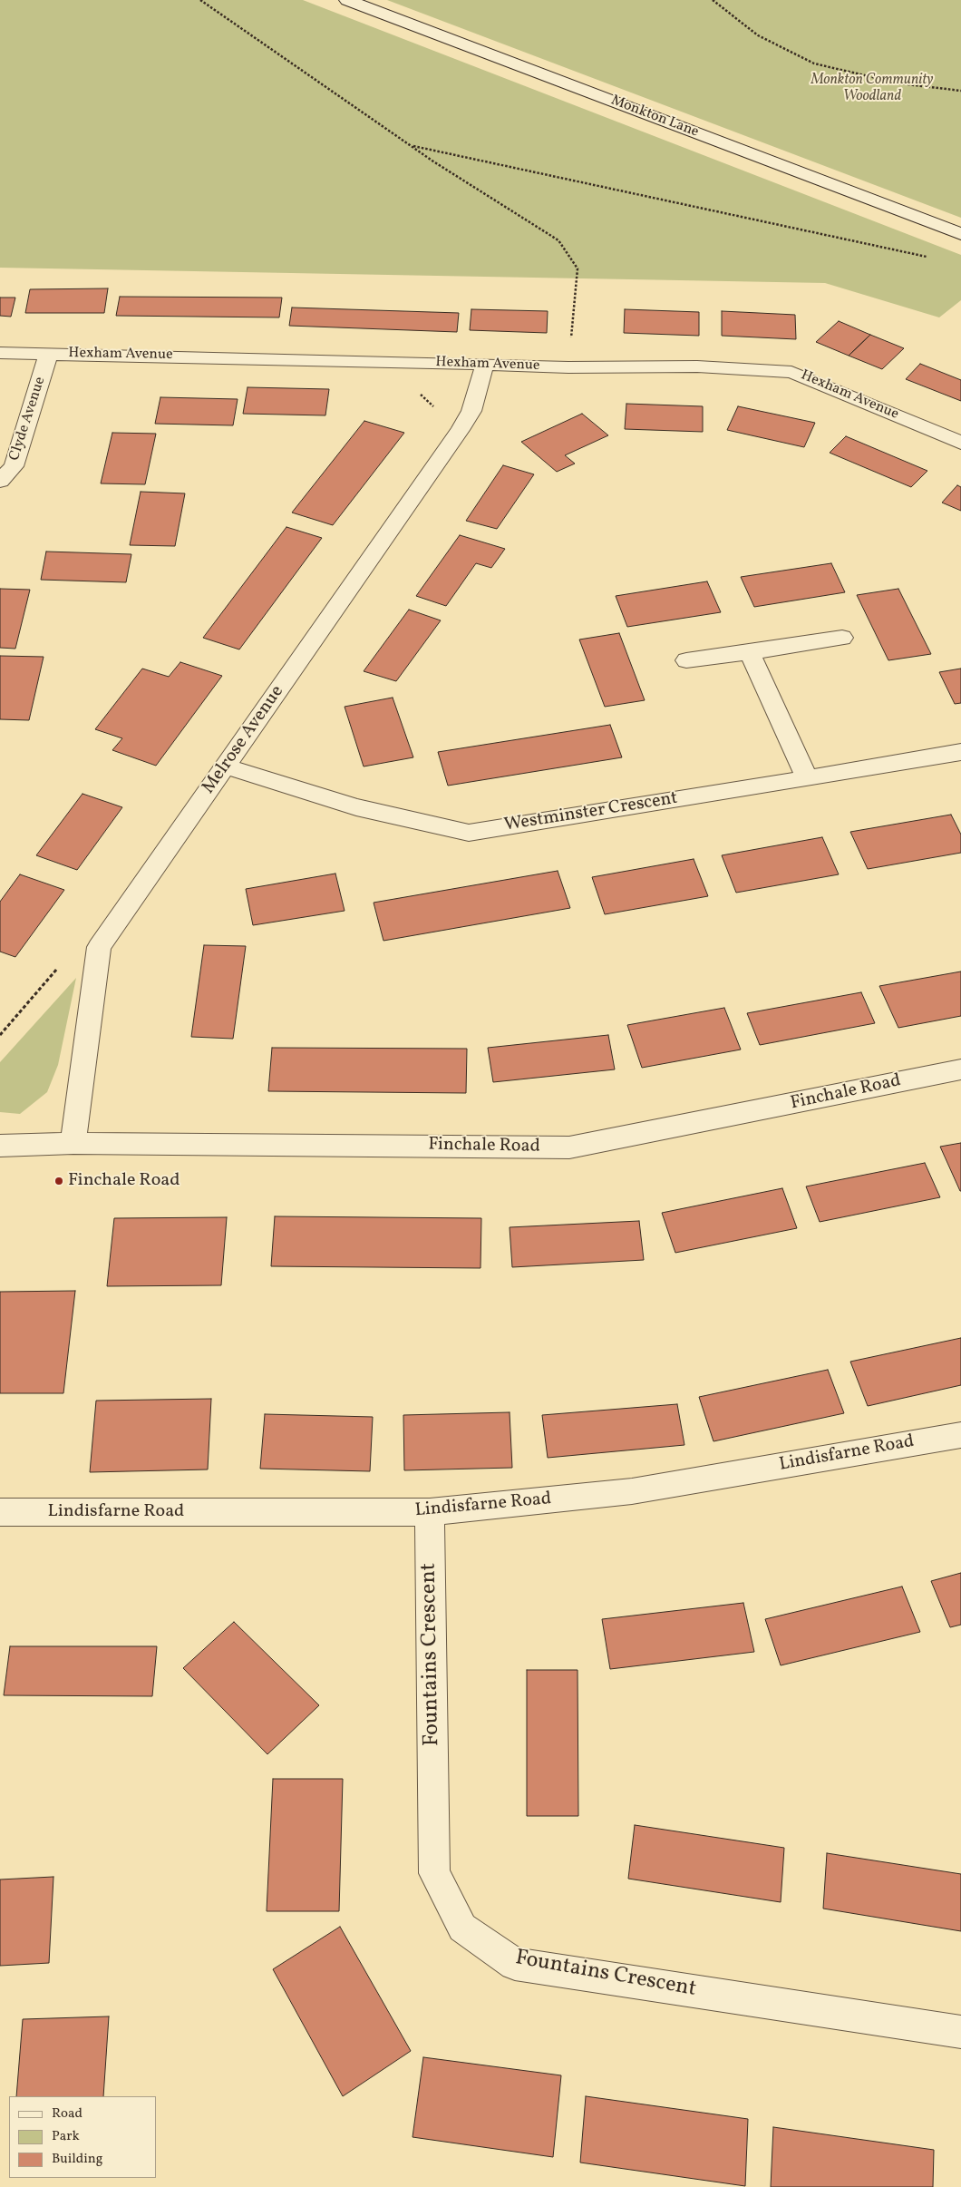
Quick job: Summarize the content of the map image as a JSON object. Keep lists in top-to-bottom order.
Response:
{
  "streets": {
    "street": [
      "Monkton Lane",
      "Hexham Avenue",
      "Clyde Avenue",
      "Melrose Avenue",
      "Westminster Crescent",
      "Finchale Road",
      "Lindisfarne Road",
      "Fountains Crescent"
    ]
  },
  "crossings": [
    ["Hexham Avenue", "Clyde Avenue"],
    ["Hexham Avenue", "Melrose Avenue"],
    ["Melrose Avenue", "Westminster Crescent"],
    ["Melrose Avenue", "Finchale Road"],
    ["Lindisfarne Road", "Fountains Crescent"]
  ],
  "parks": ["Monkton Community Woodland"],
  "places": ["Finchale Road"],
  "legend": ["Road", "Park", "Building"]
}
